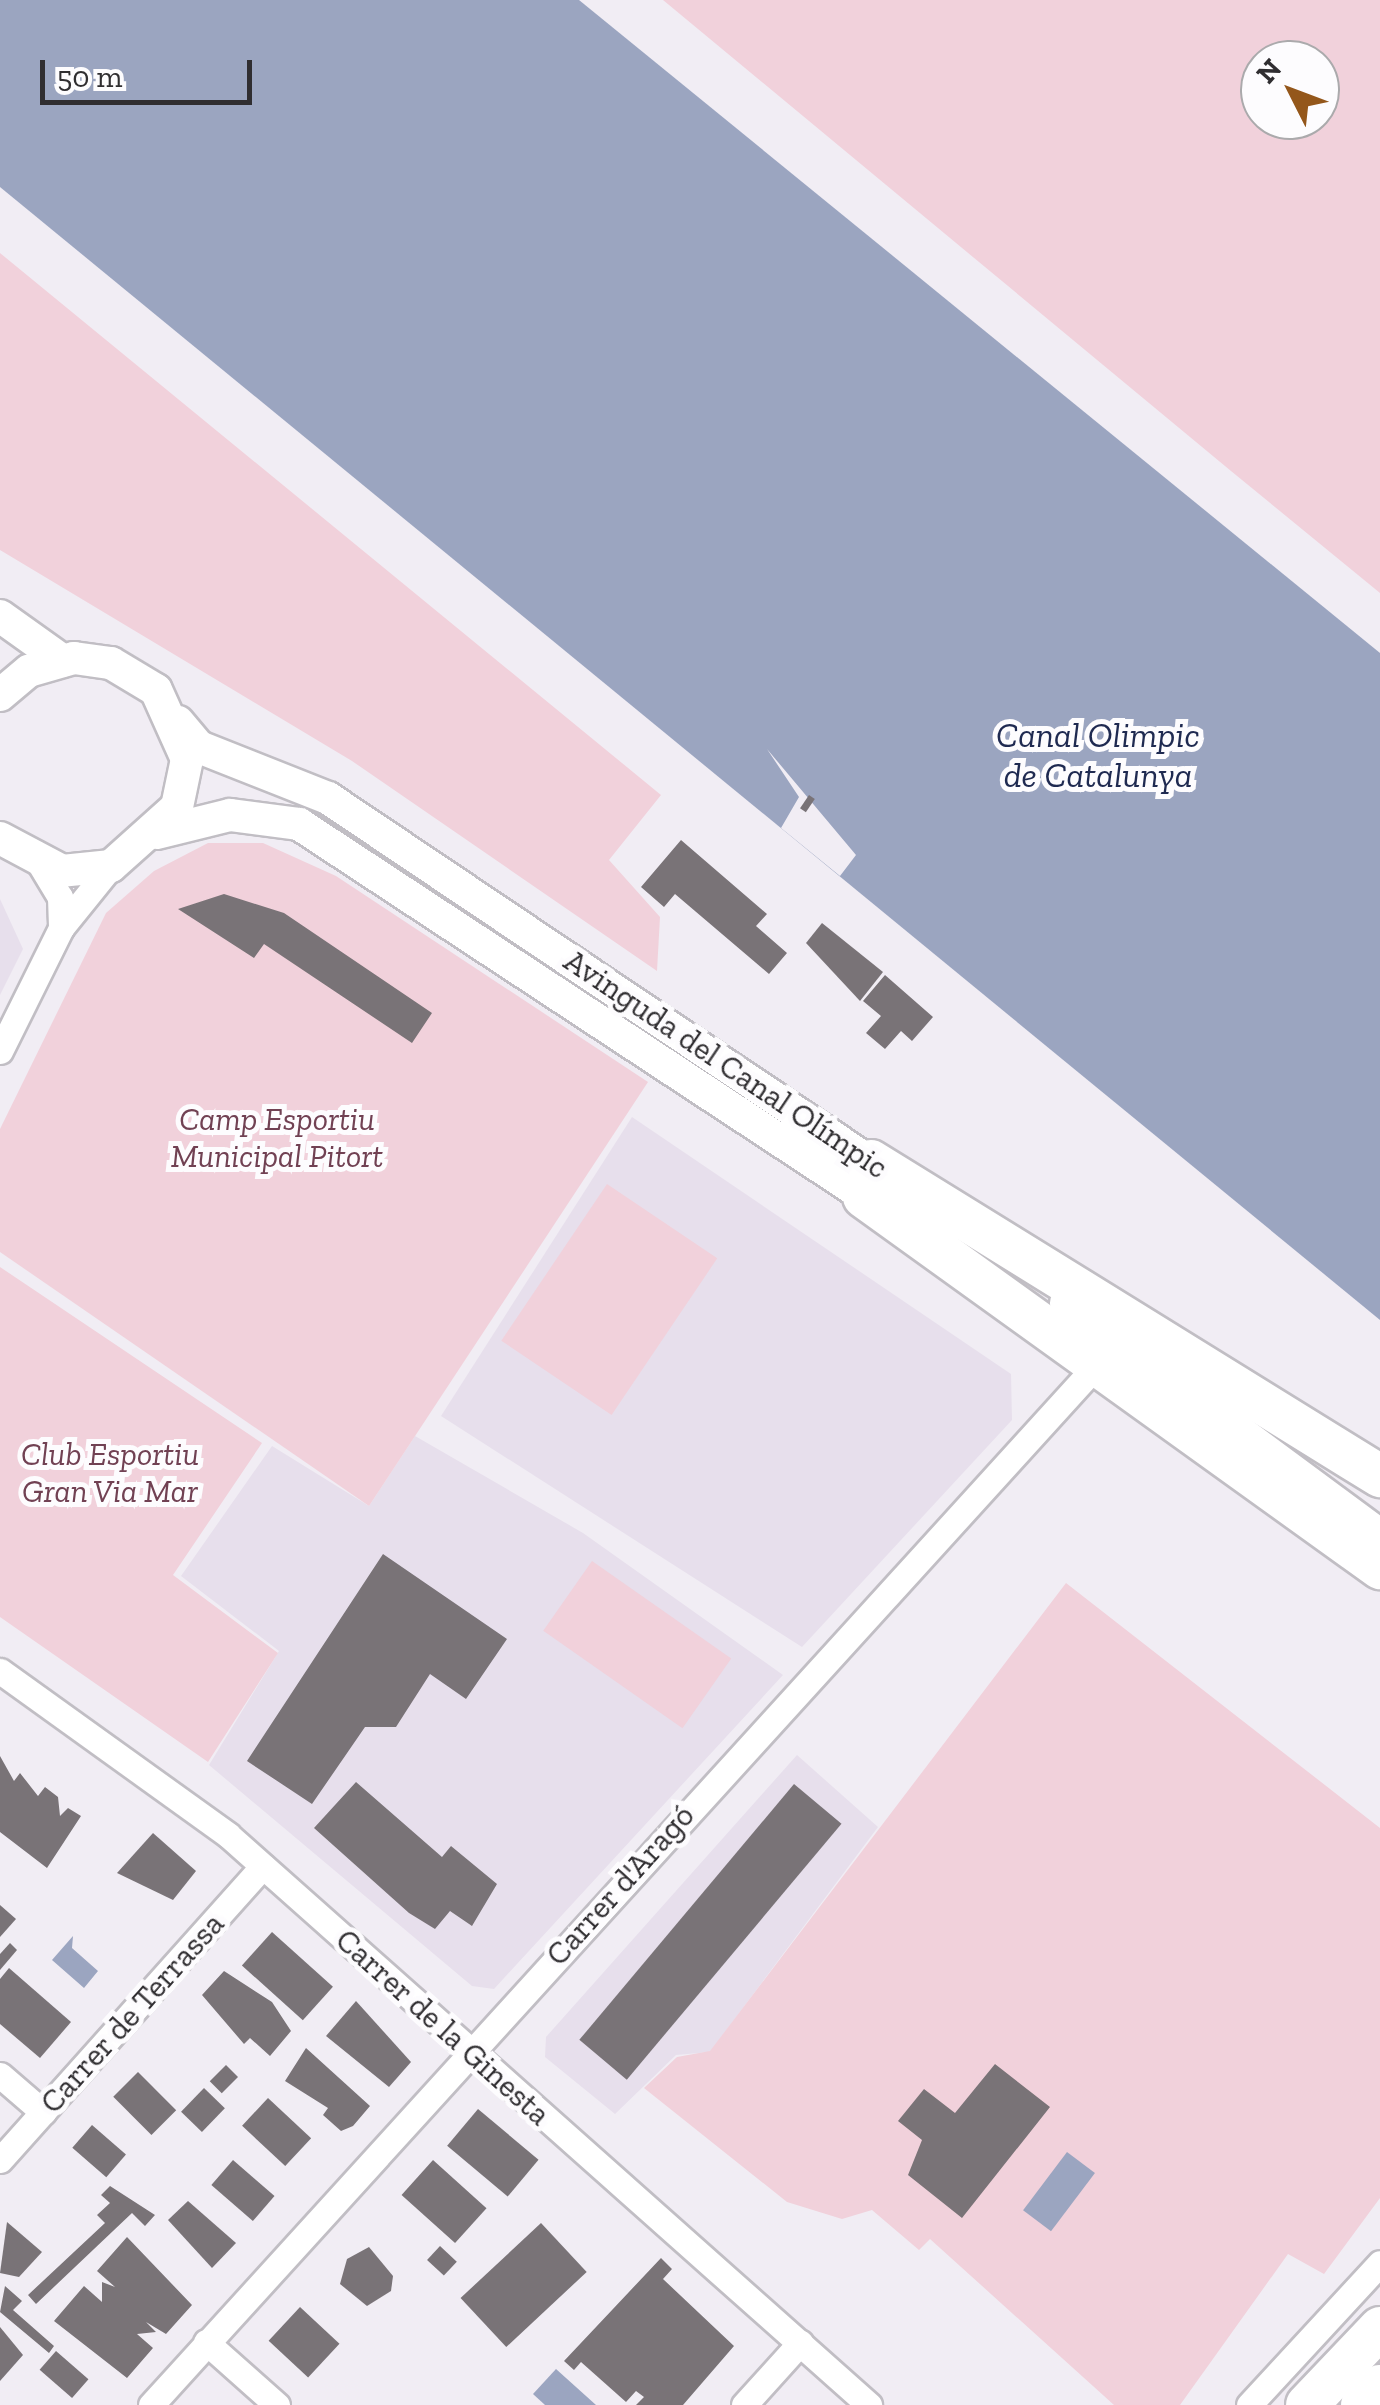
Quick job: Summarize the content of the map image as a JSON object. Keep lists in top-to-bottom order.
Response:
{
  "streets": {
    "street": [
      "Avinguda del Canal Olímpic",
      "Carrer d'Aragó",
      "Carrer de Terrassa",
      "Carrer de la Ginesta"
    ]
  },
  "crossings": [
    ["Carrer d'Aragó", "Carrer de la Ginesta"],
    ["Carrer de Terrassa", "Carrer de la Ginesta"]
  ],
  "water": ["Canal Olimpic de Catalunya"],
  "parks": ["Camp Esportiu Municipal Pitort", "Club Esportiu Gran Via Mar"],
  "scale_bar": "50 m",
  "north": "top left"
}
